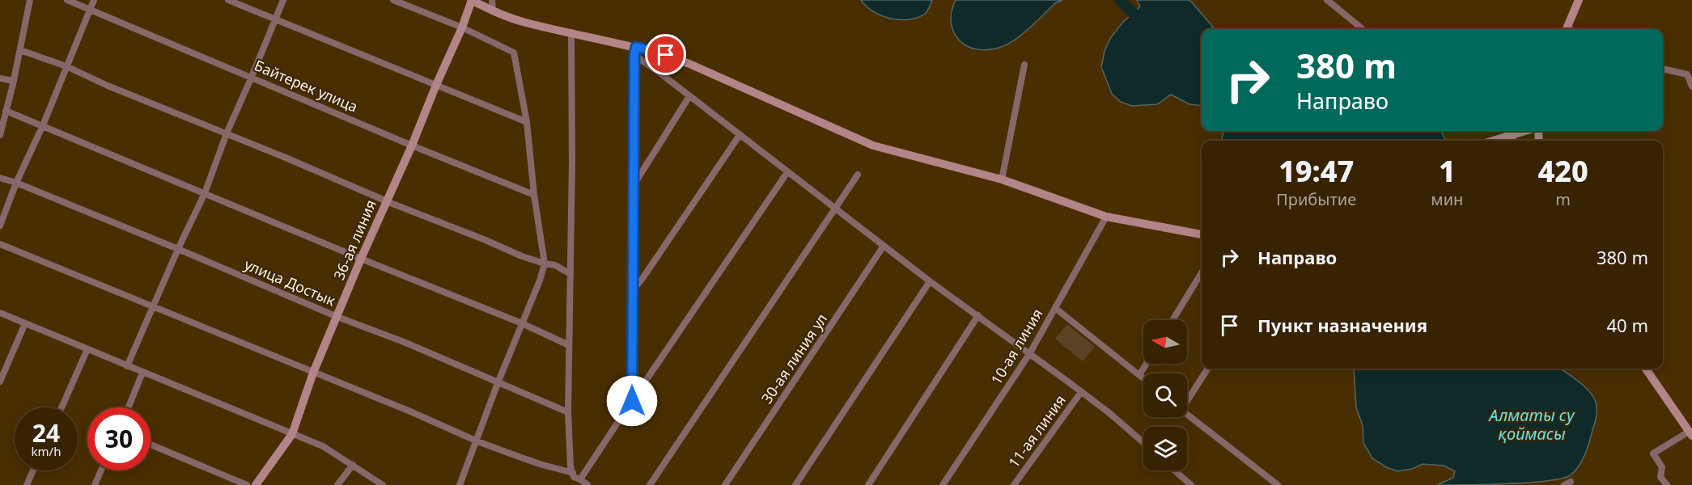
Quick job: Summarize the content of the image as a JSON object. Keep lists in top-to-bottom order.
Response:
{
  "streets": {
    "street": [
      "Байтерек улица",
      "36-ая линия",
      "улица Достык",
      "10-ая линия",
      "30-ая линия ул",
      "11-ая линия"
    ]
  },
  "crossings": [
    ["Байтерек улица", "36-ая линия"],
    ["36-ая линия", "улица Достык"]
  ],
  "water": ["Алматы су қоймасы"],
  "north": "left",
  "page": {
    "turn": ["380 m", "Направо"],
    "eta": [
      "19:47",
      "Прибытие",
      "1",
      "мин",
      "420",
      "m"
    ],
    "list": [
      {
        "name": "Направо",
        "value": "380 m"
      },
      {
        "name": "Пункт назначения",
        "value": "40 m"
      }
    ],
    "speed": "24 km/h",
    "limit": "30"
  }
}
